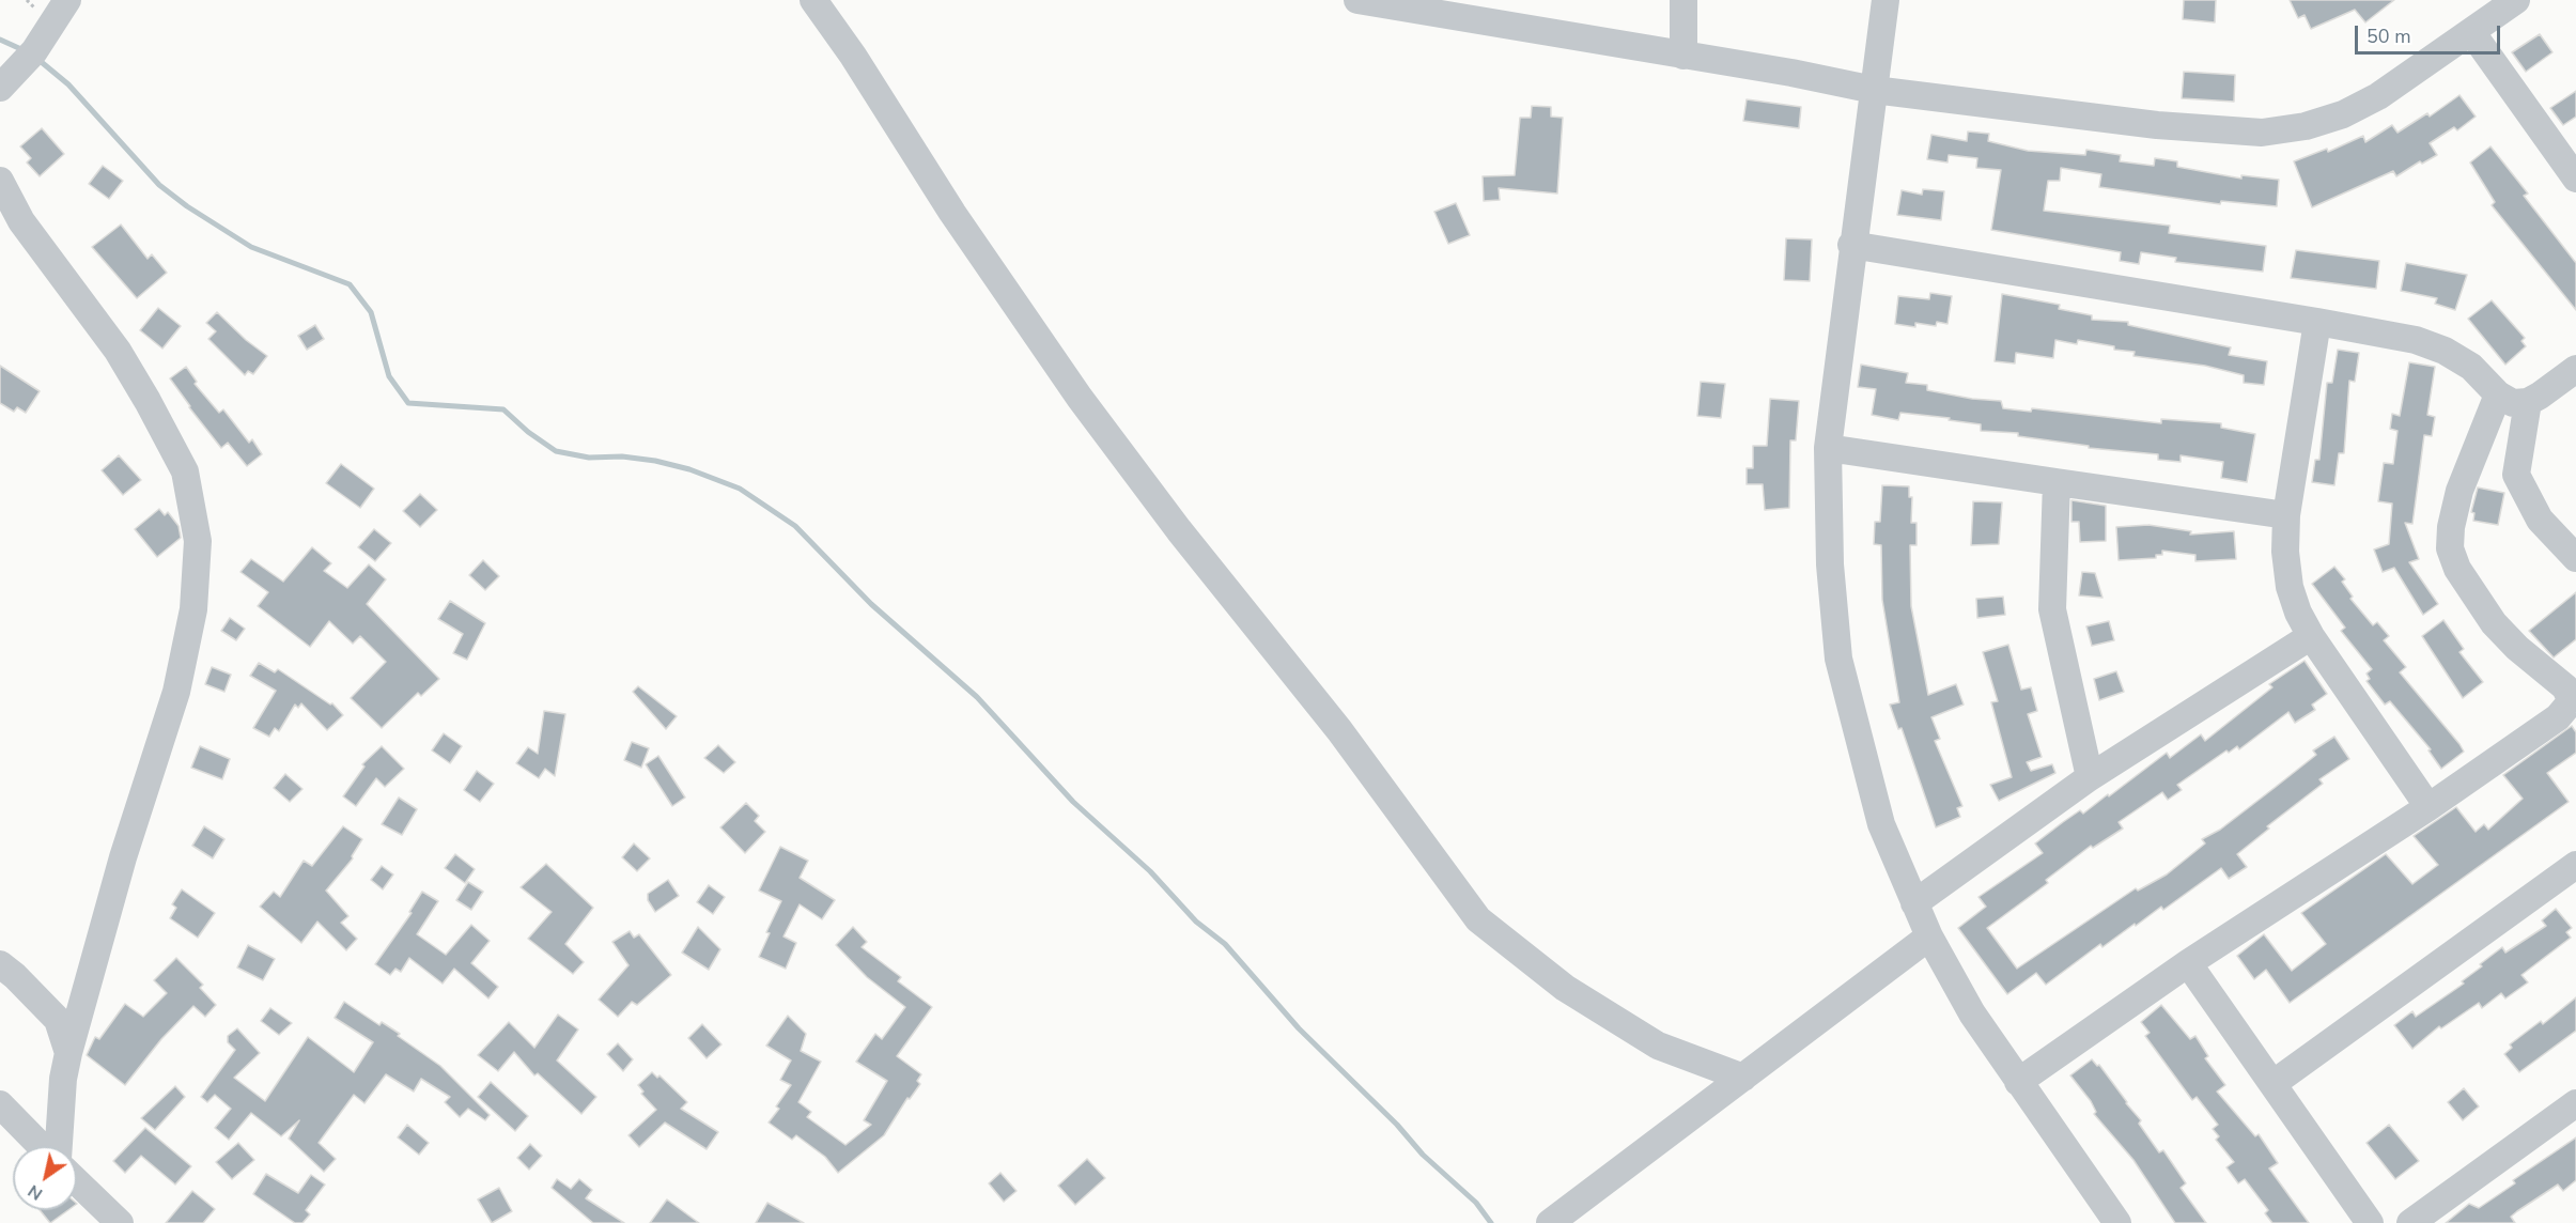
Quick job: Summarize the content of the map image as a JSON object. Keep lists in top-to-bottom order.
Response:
{
  "scale_bar": "50 m",
  "north": "bottom left"
}
